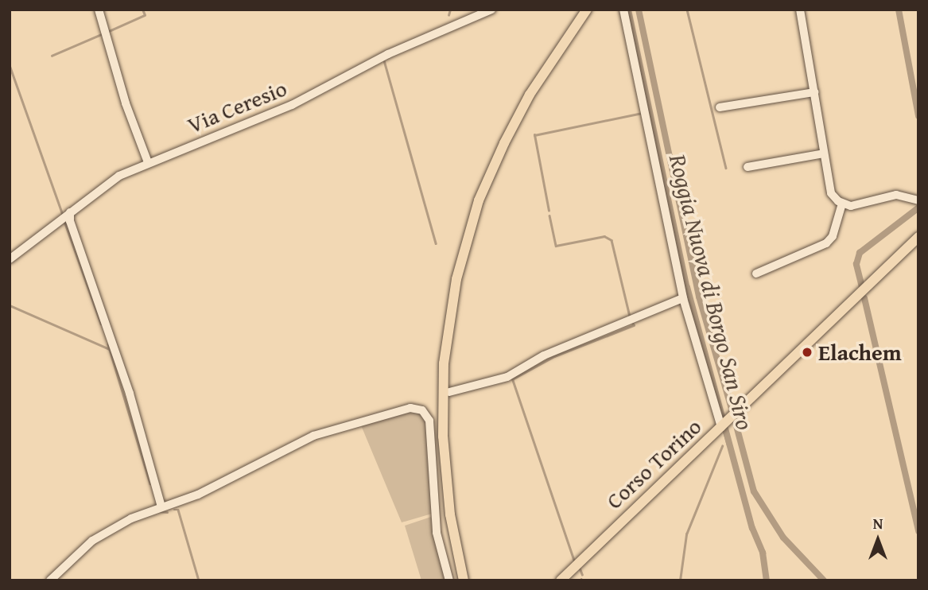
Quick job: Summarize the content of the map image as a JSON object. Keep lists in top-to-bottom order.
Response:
{
  "streets": {
    "main road": ["Corso Torino"],
    "street": ["Via Ceresio"]
  },
  "water": ["Roggia Nuova di Borgo San Siro"],
  "places": ["Elachem"],
  "north": "top"
}
